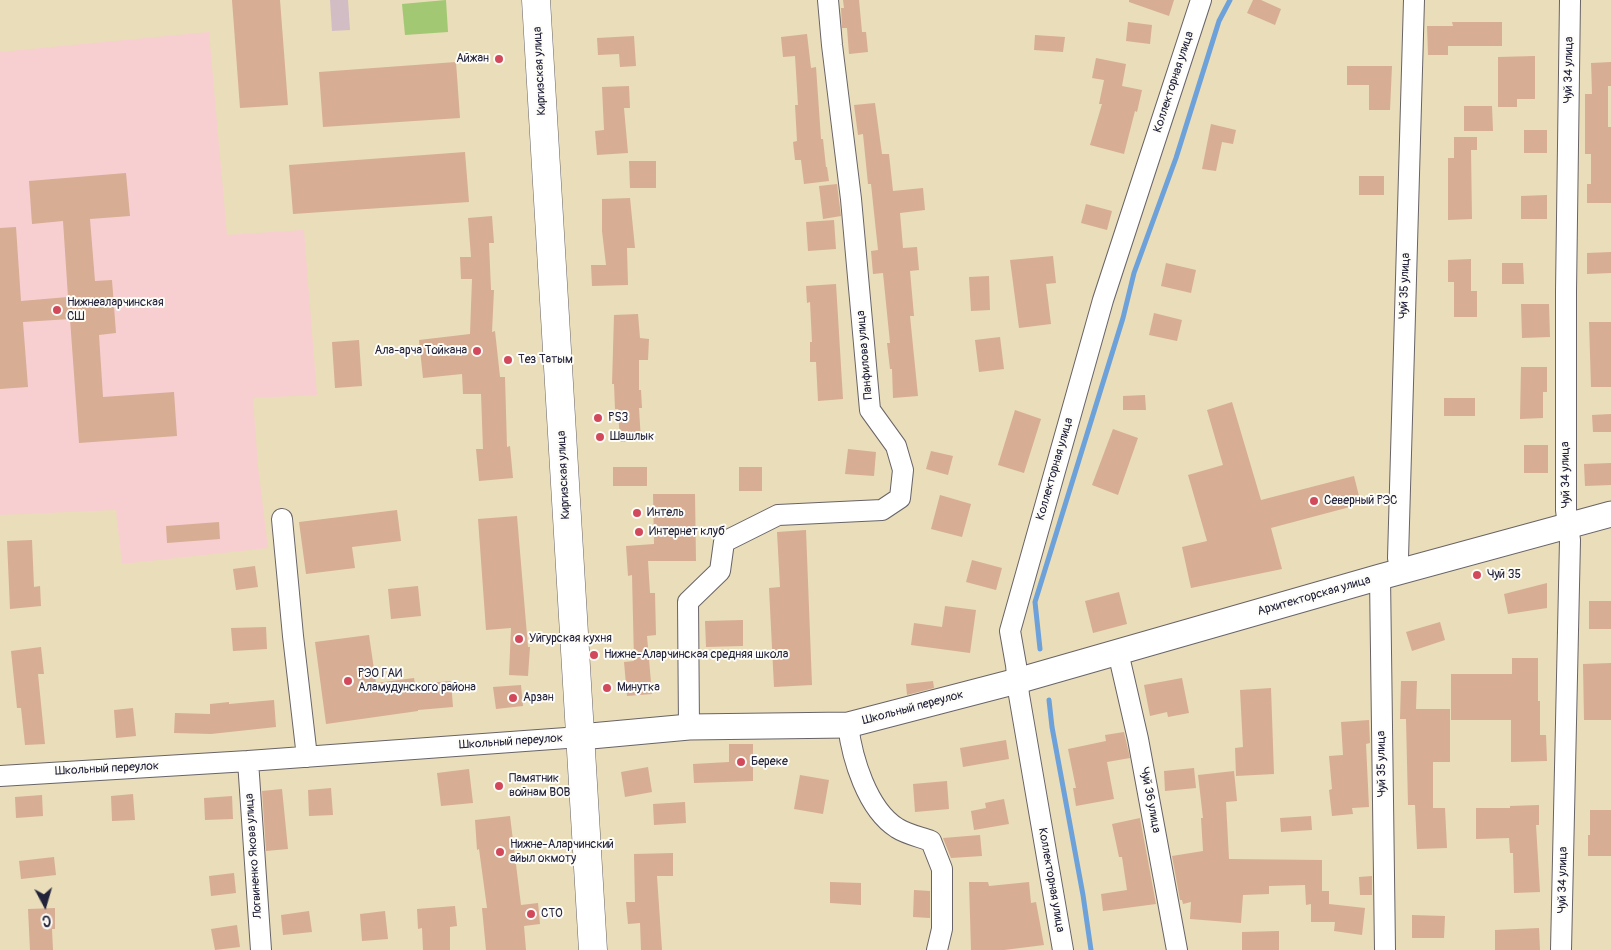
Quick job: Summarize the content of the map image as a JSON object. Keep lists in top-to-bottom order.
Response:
{
  "streets": {
    "main road": ["Киргизская улица"],
    "street": [
      "Чуй 34 улица",
      "Коллекторная улица",
      "Чуй 35 улица",
      "Панфилова улица",
      "Архитекторская улица",
      "Школьный переулок",
      "Чуй 36 улица",
      "Логвиненко Якова улица"
    ]
  },
  "crossings": [
    ["Чуй 34 улица", "Архитекторская улица"],
    ["Киргизская улица", "Школьный переулок"],
    ["Коллекторная улица", "Архитекторская улица"],
    ["Коллекторная улица", "Школьный переулок"],
    ["Чуй 35 улица", "Архитекторская улица"],
    ["Панфилова улица", "Школьный переулок"],
    ["Архитекторская улица", "Школьный переулок"],
    ["Архитекторская улица", "Чуй 36 улица"],
    ["Школьный переулок", "Логвиненко Якова улица"]
  ],
  "places": [
    "Айжан",
    "Нижнеаларчинская СШ",
    "Ала-арча Тойкана",
    "Тез Татым",
    "PS3",
    "Шашлык",
    "Северный РЭС",
    "Интель",
    "Интернет клуб",
    "Чуй 35",
    "Уйгурская кухня",
    "Нижне-Аларчинская средняя школа",
    "РЭО ГАИ Аламудунского района",
    "Минутка",
    "Арзан",
    "Береке",
    "Памятник войнам ВОВ",
    "Нижне-Аларчинский айыл окмоту",
    "СТО"
  ],
  "north": "bottom"
}
